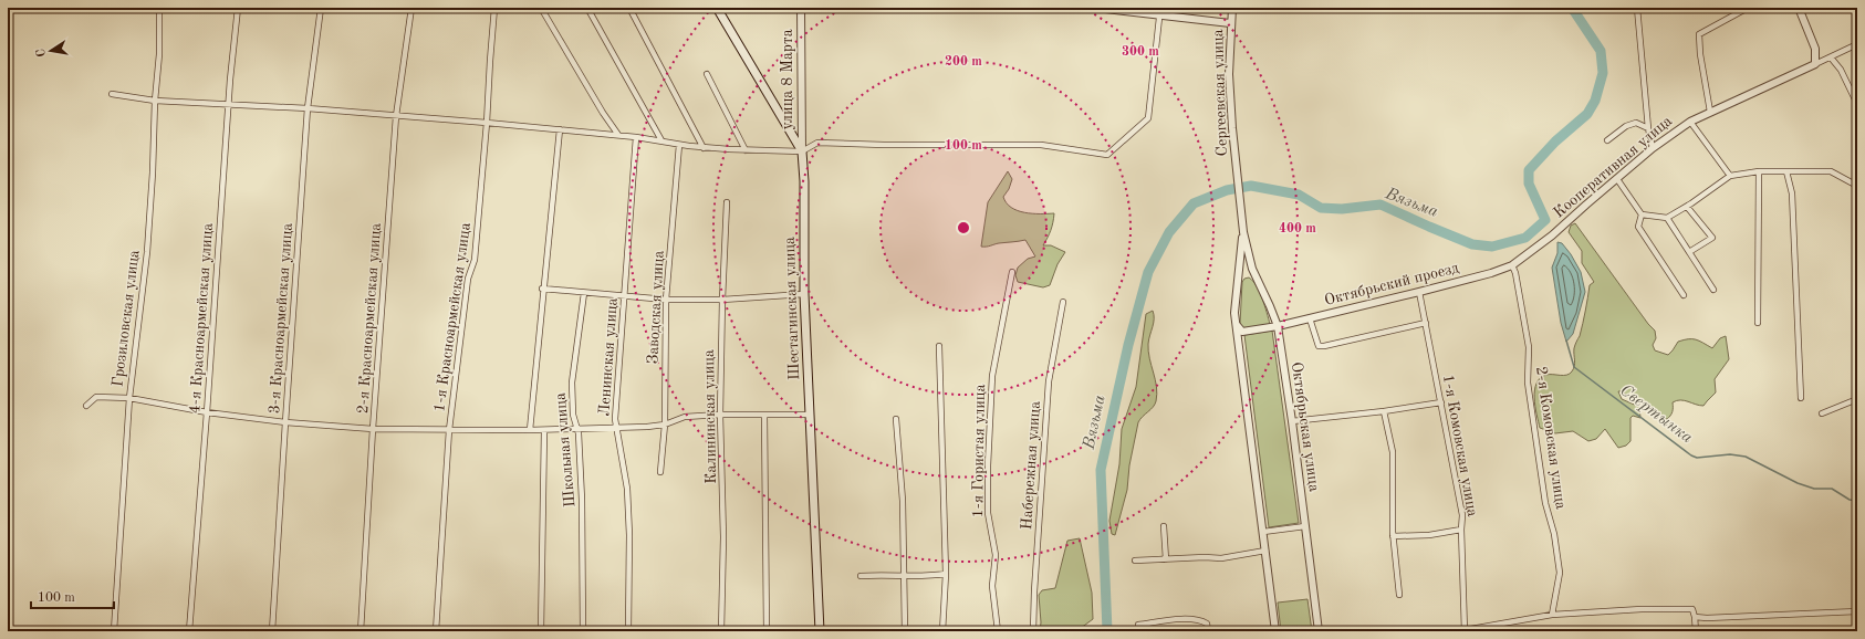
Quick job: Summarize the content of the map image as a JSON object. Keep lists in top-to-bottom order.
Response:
{
  "streets": {
    "main road": ["Шестагинская улица"],
    "street": [
      "улица 8 Марта",
      "Сергеевская улица",
      "Кооперативная улица",
      "Октябрьский проезд",
      "Заводская улица",
      "1-я Красноармейская улица",
      "Грозиловская улица",
      "4-я Красноармейская улица",
      "3-я Красноармейская улица",
      "2-я Красноармейская улица",
      "Ленинская улица",
      "Калининская улица",
      "Октябрьская улица",
      "2-я Комовская улица",
      "1-я Комовская улица",
      "Школьная улица",
      "1-я Гористая улица",
      "Набережная улица"
    ]
  },
  "crossings": [
    ["улица 8 Марта", "Шестагинская улица"],
    ["Сергеевская улица", "Октябрьская улица"],
    ["Кооперативная улица", "Октябрьский проезд"],
    ["Кооперативная улица", "2-я Комовская улица"],
    ["Октябрьский проезд", "Октябрьская улица"],
    ["Октябрьский проезд", "2-я Комовская улица"],
    ["Октябрьский проезд", "1-я Комовская улица"]
  ],
  "water": ["Вязьма", "Свертынка"],
  "scale_bar": "100 m",
  "north": "left",
  "rings": [
    "300 m",
    "200 m",
    "100 m",
    "400 m"
  ]
}
